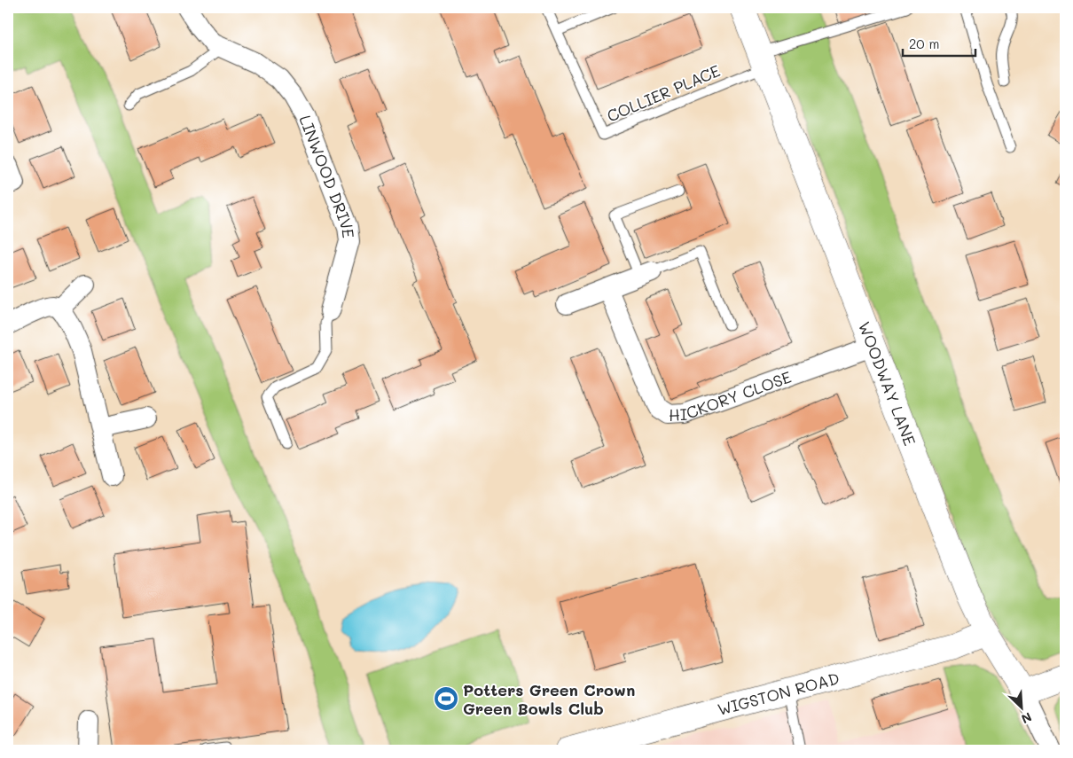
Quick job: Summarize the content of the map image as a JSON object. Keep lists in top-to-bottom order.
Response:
{
  "streets": {
    "street": [
      "LINWOOD DRIVE",
      "WOODWAY LANE",
      "HICKORY CLOSE",
      "WIGSTON ROAD"
    ],
    "lane": ["COLLIER PLACE"]
  },
  "crossings": [
    ["COLLIER PLACE", "WOODWAY LANE"],
    ["WOODWAY LANE", "HICKORY CLOSE"],
    ["WOODWAY LANE", "WIGSTON ROAD"]
  ],
  "places": {
    "sports": ["Potters Green Crown Green Bowls Club"]
  },
  "scale_bar": "20 m",
  "north": "bottom right"
}
